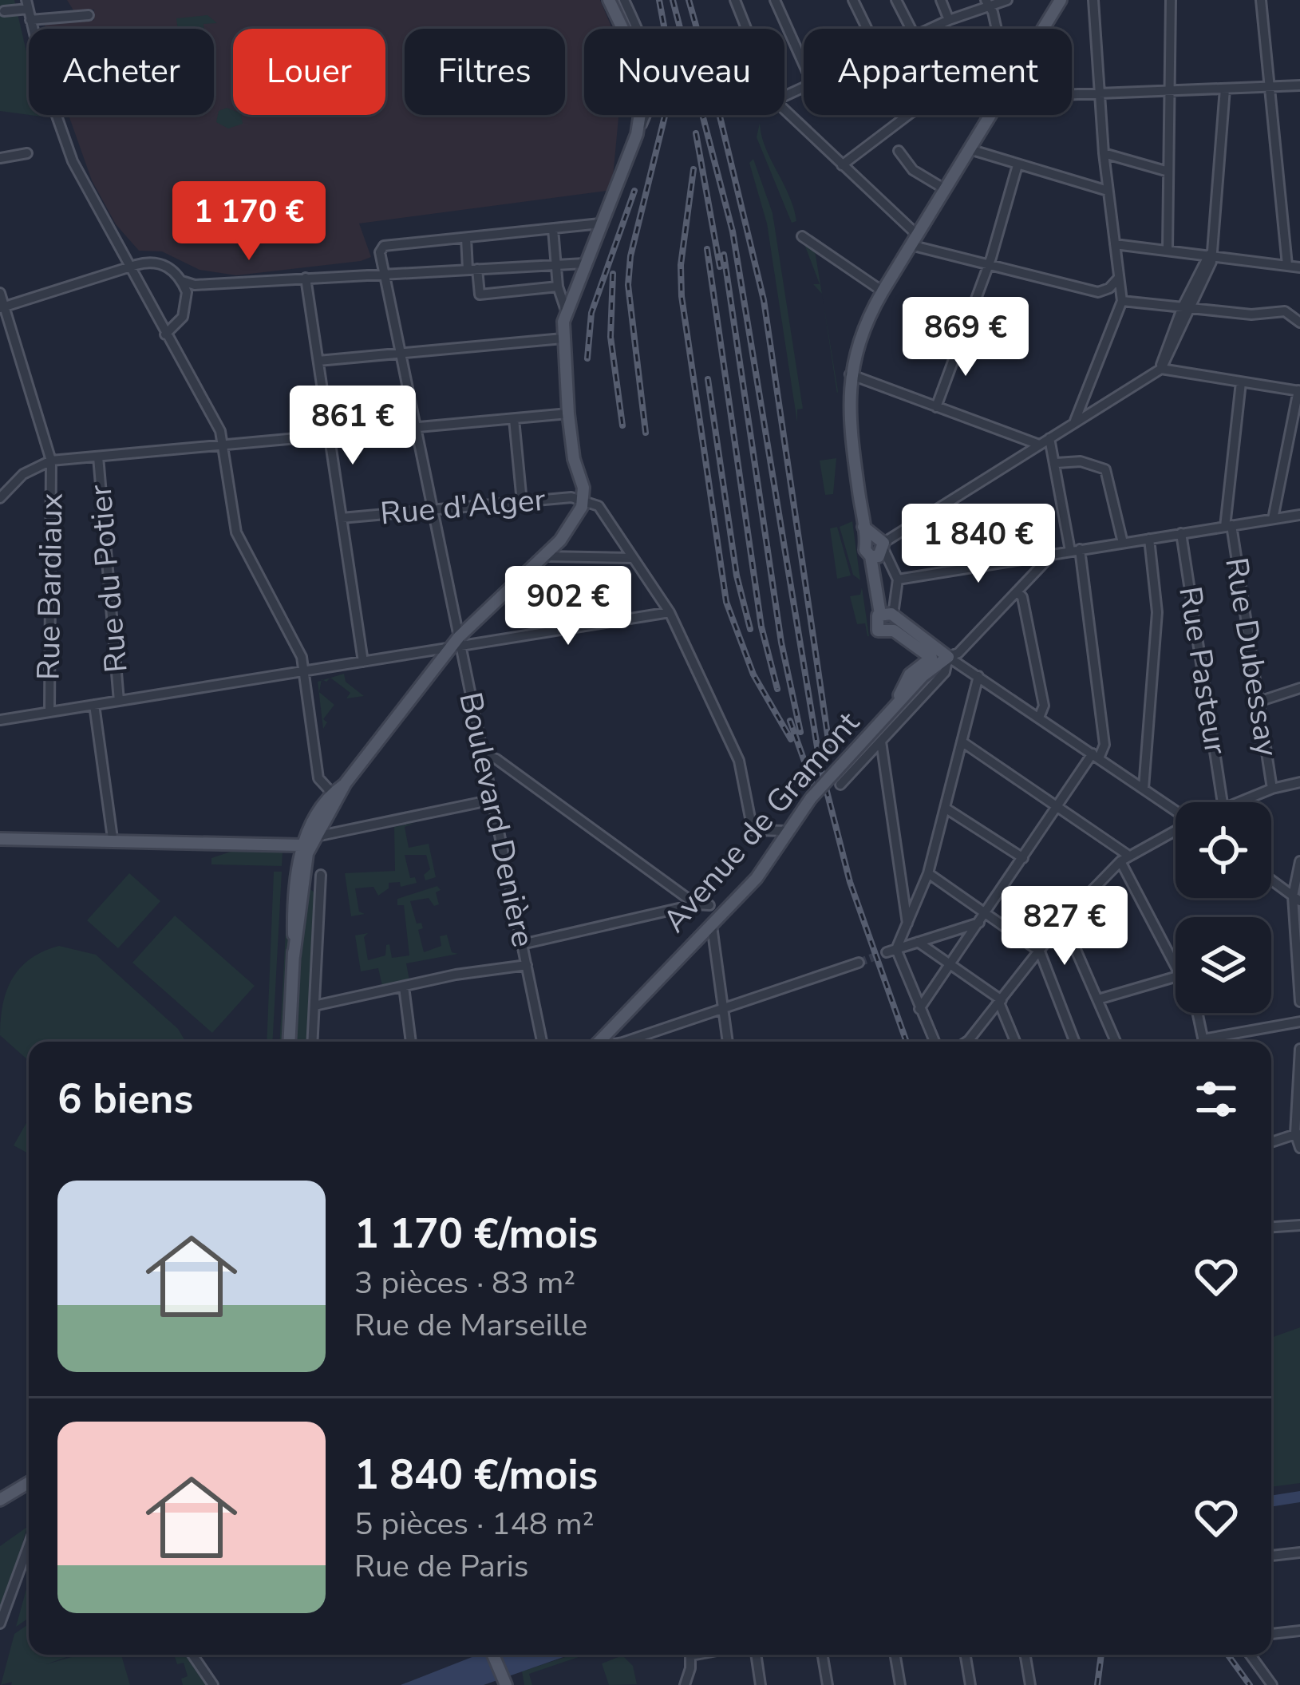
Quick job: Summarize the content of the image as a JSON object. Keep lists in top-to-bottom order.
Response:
{
  "streets": {
    "main road": ["Avenue de Gramont"],
    "street": [
      "Rue d'Alger",
      "Rue du Potier",
      "Rue Bardiaux",
      "Rue Dubessay",
      "Rue Pasteur",
      "Boulevard Denière"
    ]
  },
  "crossings": [
    ["Rue d'Alger", "Boulevard Denière"]
  ],
  "page": {
    "chip": [
      "Acheter",
      "Louer",
      "Filtres",
      "Nouveau",
      "Appartement"
    ],
    "price": [
      "1 170 €",
      "869 €",
      "861 €",
      "1 840 €",
      "902 €",
      "827 €"
    ],
    "heading": "6 biens",
    "list": [
      {
        "name": "1 170 €/mois",
        "note": "3 pièces · 83 m² · Rue de Marseille"
      },
      {
        "name": "1 840 €/mois",
        "note": "5 pièces · 148 m² · Rue de Paris"
      }
    ]
  }
}
